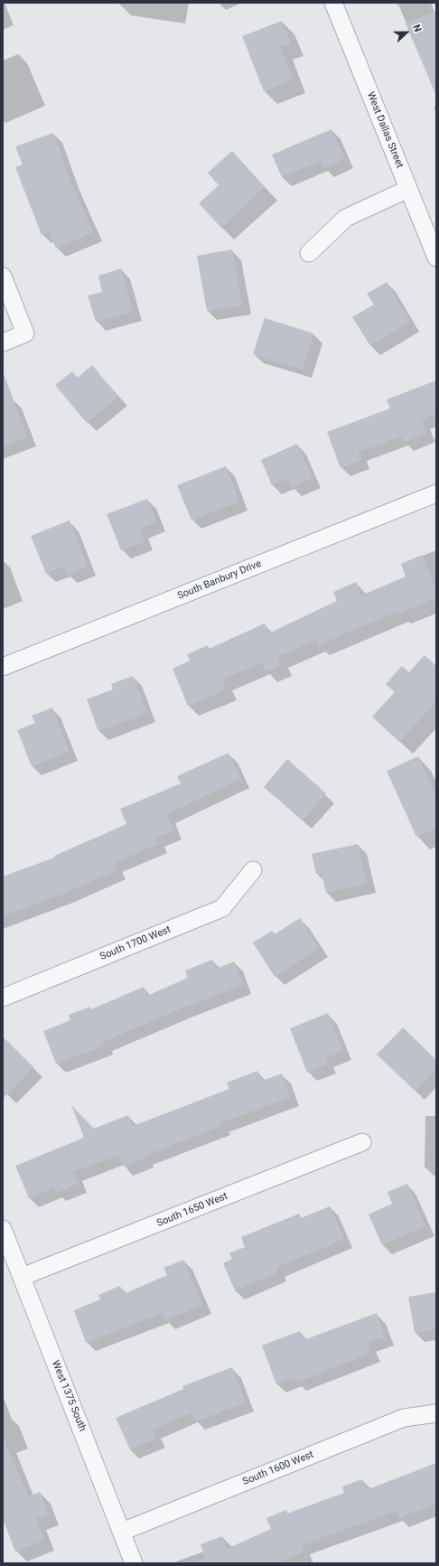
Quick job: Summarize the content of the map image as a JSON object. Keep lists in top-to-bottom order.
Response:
{
  "streets": {
    "street": [
      "West Dallas Street",
      "South Banbury Drive",
      "South 1700 West",
      "South 1650 West",
      "West 1375 South",
      "South 1600 West"
    ]
  },
  "crossings": [
    ["South 1650 West", "West 1375 South"],
    ["West 1375 South", "South 1600 West"]
  ],
  "north": "right"
}
